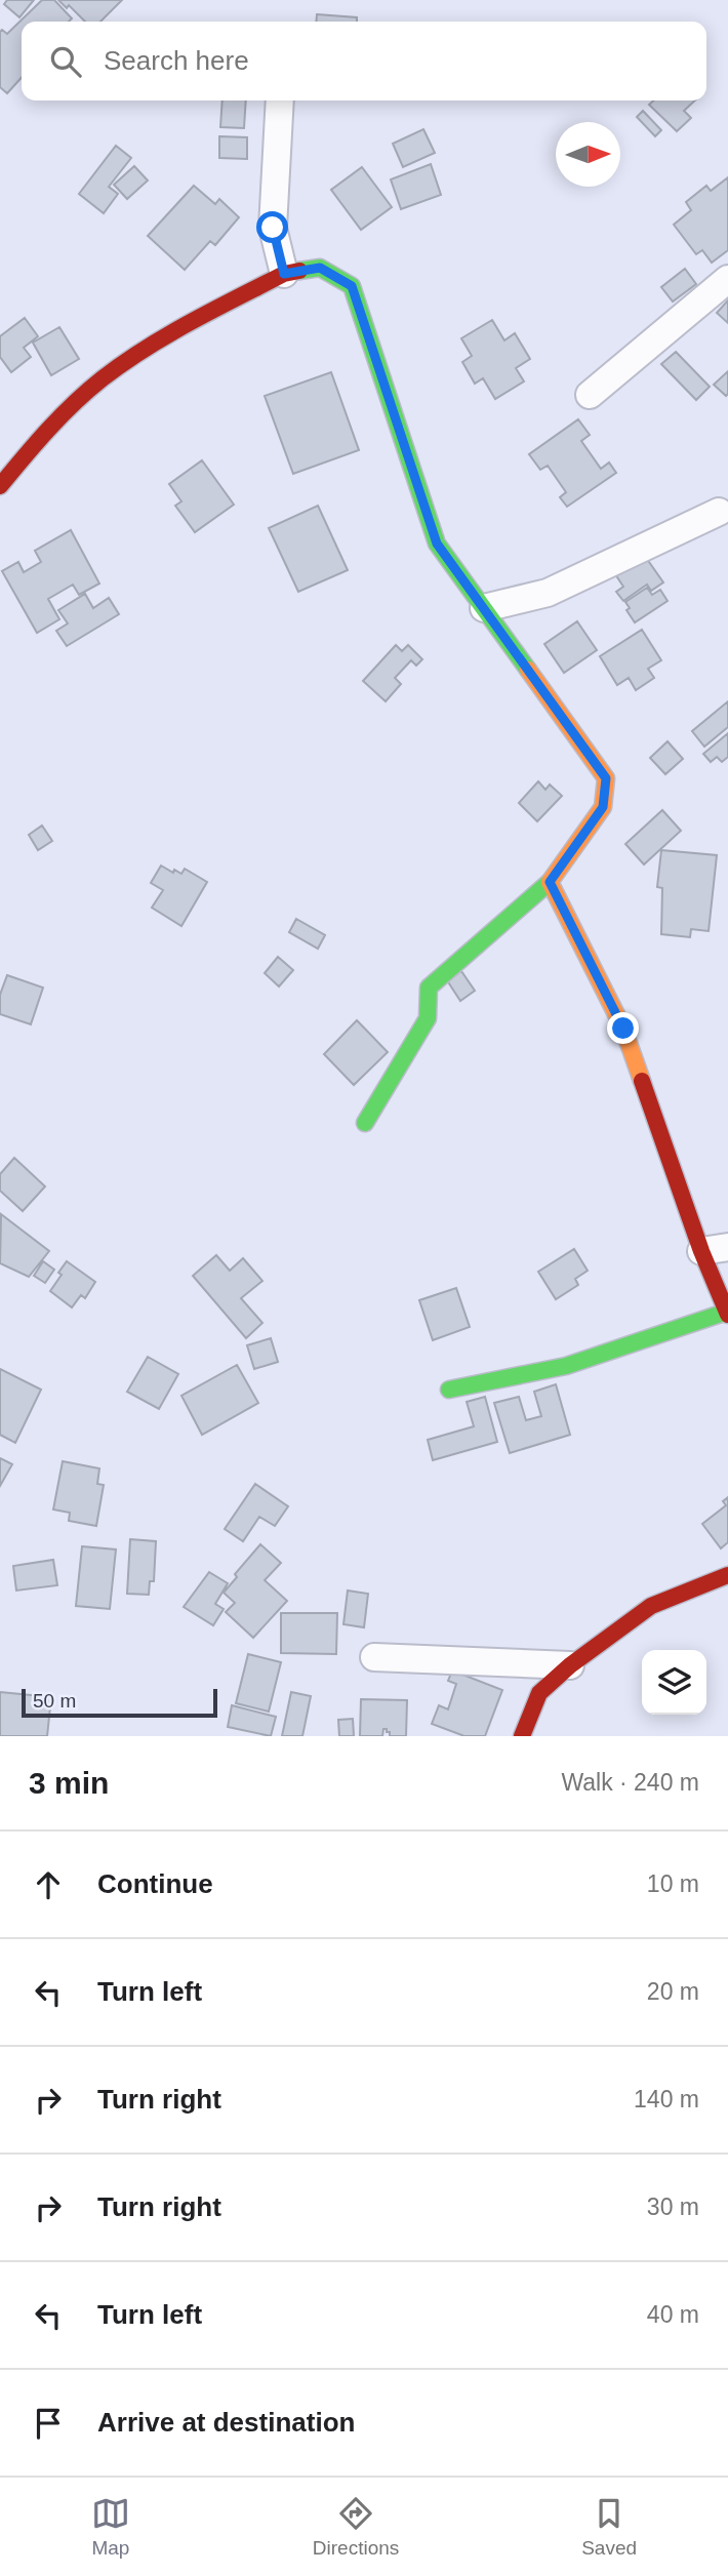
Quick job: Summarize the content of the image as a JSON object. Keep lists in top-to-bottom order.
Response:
{
  "scale_bar": "50 m",
  "north": "right",
  "page": {
    "search": "Search here",
    "scale": "50 m",
    "heading": ["3 min", "Walk · 240 m"],
    "list": [
      ["Continue", "10 m"],
      ["Turn left", "20 m"],
      ["Turn right", "140 m"],
      ["Turn right", "30 m"],
      ["Turn left", "40 m"],
      "Arrive at destination"
    ],
    "nav": ["Map", "Directions", "Saved"]
  }
}
